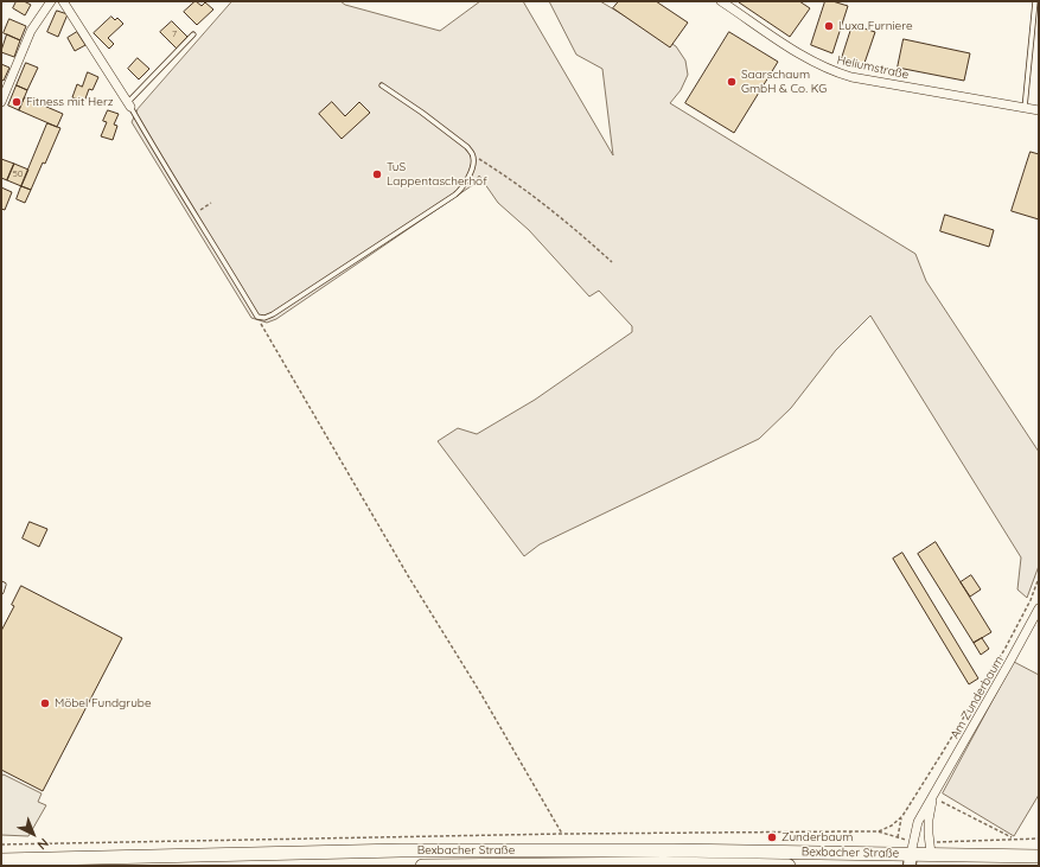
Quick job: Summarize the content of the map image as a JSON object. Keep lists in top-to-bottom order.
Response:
{
  "streets": {
    "main road": ["Bexbacher Straße"],
    "street": ["Heliumstraße", "Am Zunderbaum"]
  },
  "crossings": [
    ["Am Zunderbaum", "Bexbacher Straße"]
  ],
  "places": [
    "Luxa Furniere",
    "Saarschaum GmbH & Co. KG",
    "Fitness mit Herz",
    "TuS Lappentascherhof",
    "Möbel Fundgrube",
    "Zunderbaum"
  ],
  "house_numbers": ["7", "50"],
  "north": "bottom right"
}
